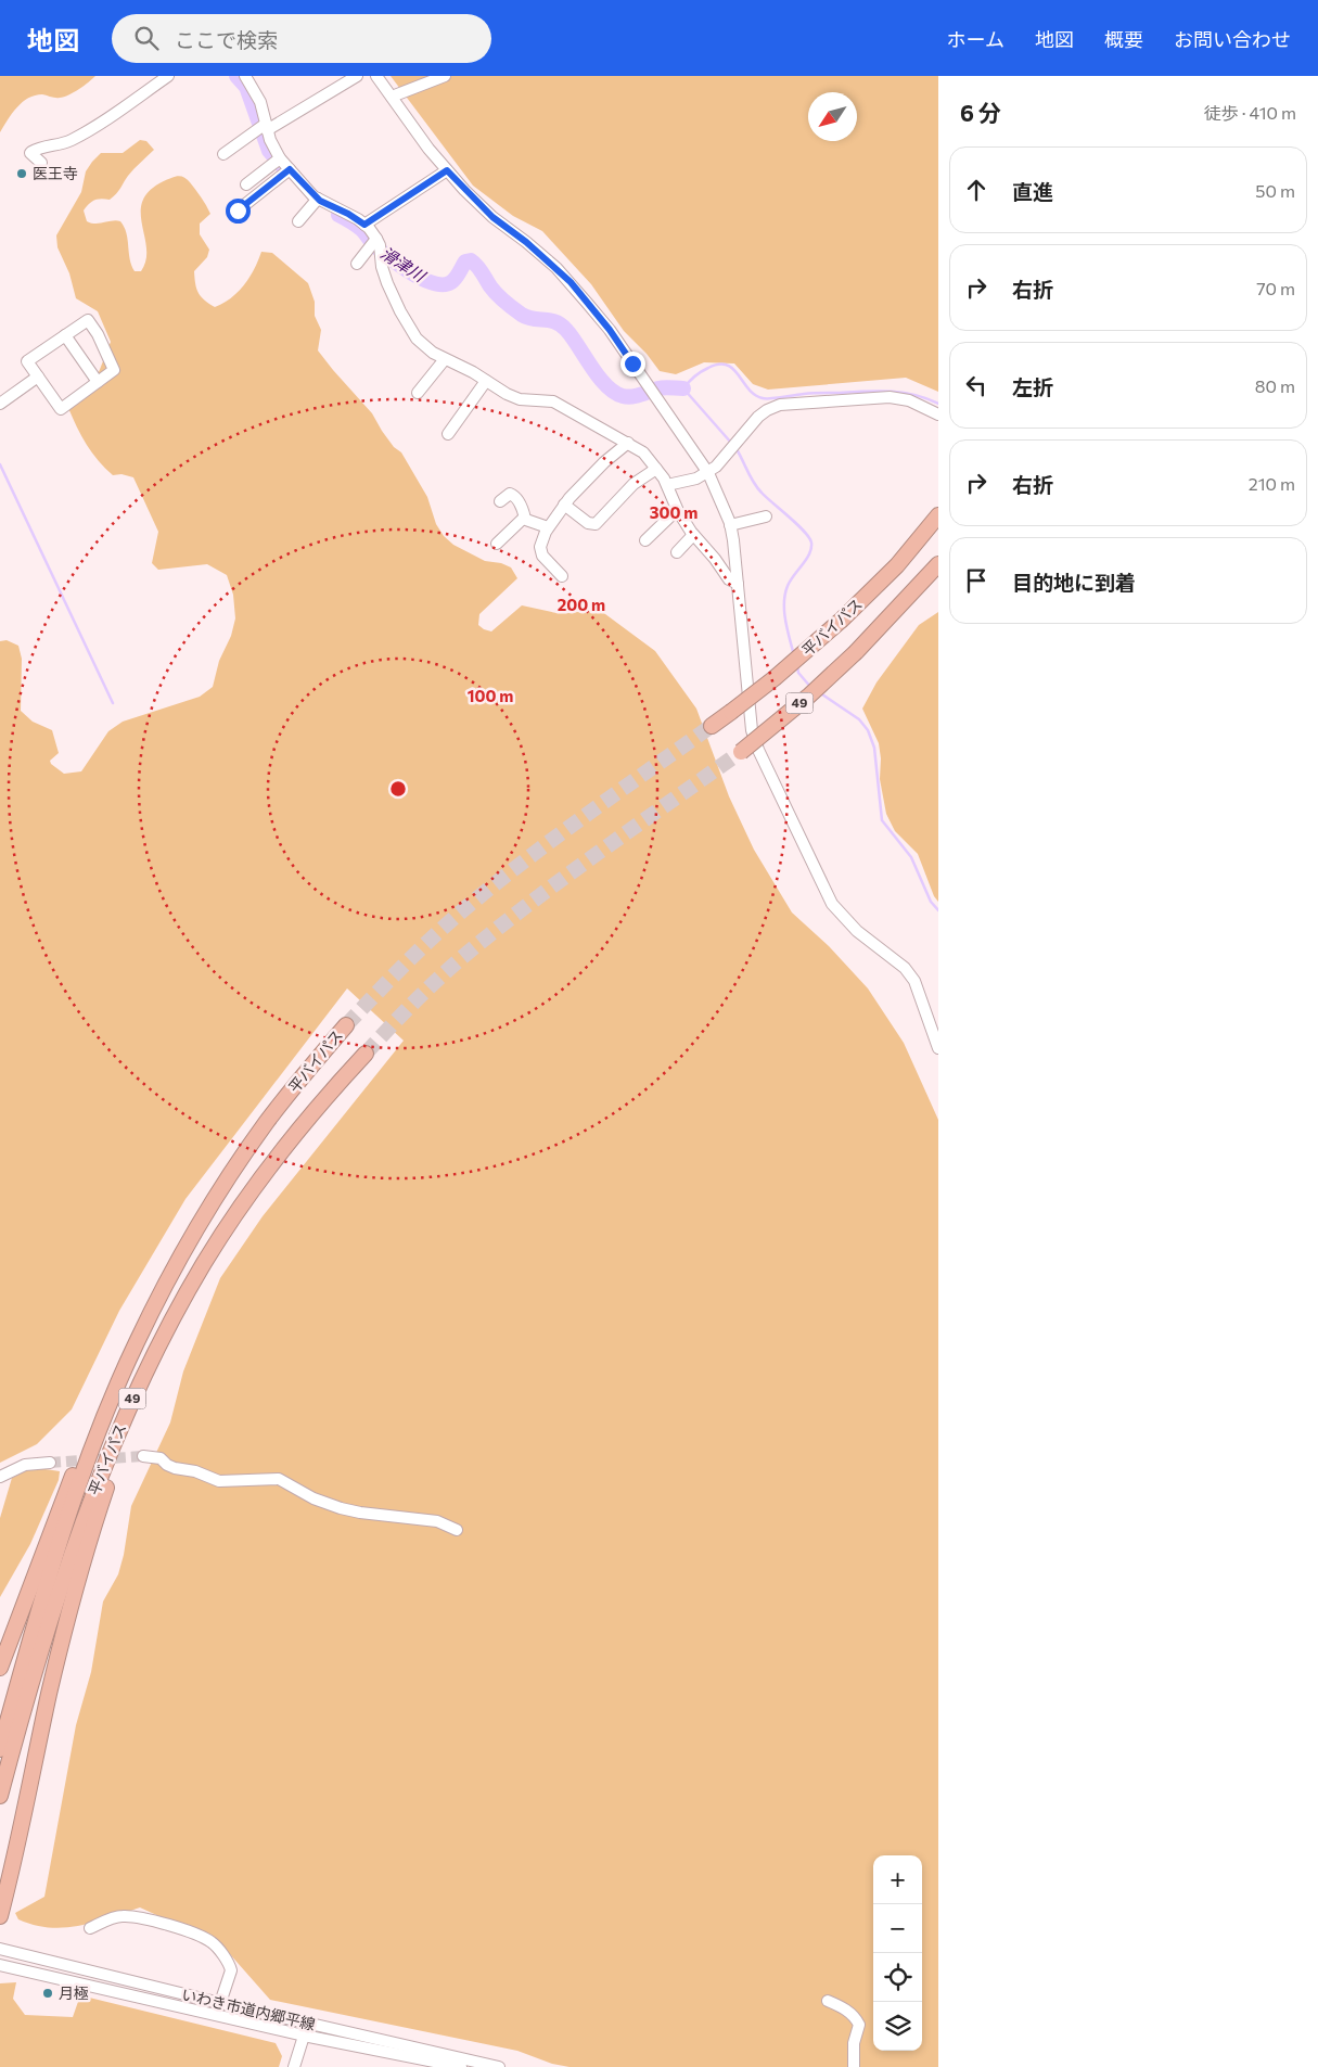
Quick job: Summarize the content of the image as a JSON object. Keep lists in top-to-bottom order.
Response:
{
  "streets": {
    "highway": ["平バイパス", "49"],
    "street": ["いわき市道内郷平線"]
  },
  "water": ["滑津川"],
  "places": ["医王寺", "月極"],
  "north": "bottom left",
  "page": {
    "header": "地図",
    "search": "ここで検索",
    "nav": [
      "ホーム",
      "地図",
      "概要",
      "お問い合わせ"
    ],
    "heading": ["6 分", "徒歩 · 410 m"],
    "list": [
      ["直進", "50 m"],
      ["右折", "70 m"],
      ["左折", "80 m"],
      ["右折", "210 m"],
      "目的地に到着"
    ],
    "map_buttons": ["+", "−"]
  },
  "rings": ["300 m", "200 m", "100 m"]
}
